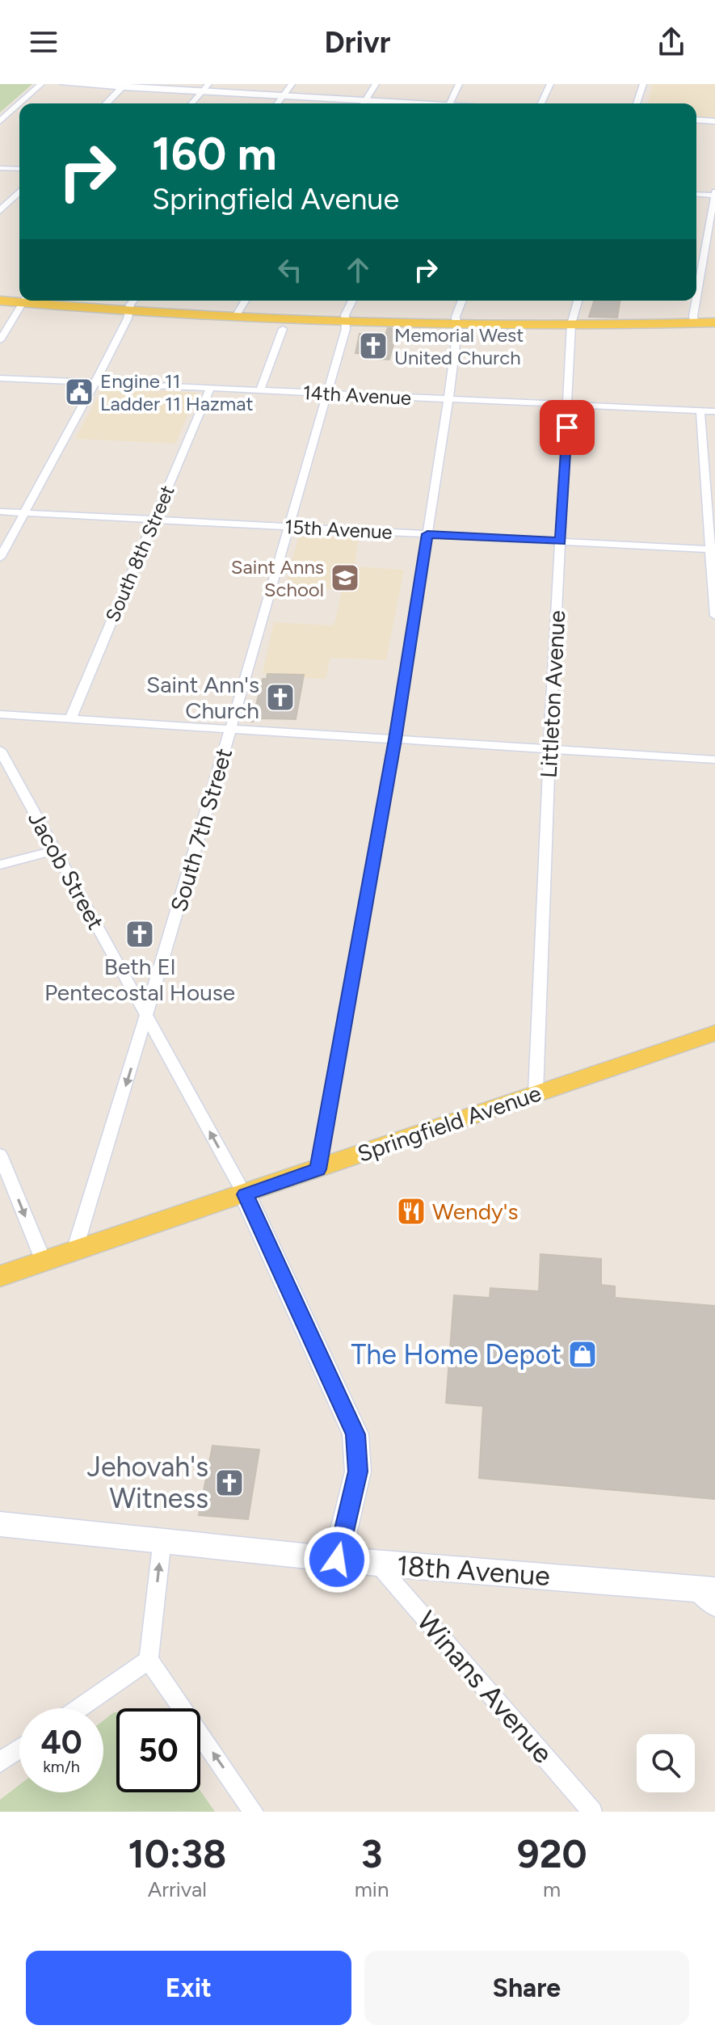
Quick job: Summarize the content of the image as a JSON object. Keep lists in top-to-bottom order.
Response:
{
  "streets": {
    "main road": ["Springfield Avenue", "18th Avenue"],
    "street": [
      "14th Avenue",
      "15th Avenue",
      "South 8th Street",
      "Littleton Avenue",
      "South 7th Street",
      "Jacob Street",
      "Winans Avenue"
    ]
  },
  "crossings": [
    ["14th Avenue", "South 8th Street"],
    ["14th Avenue", "Littleton Avenue"],
    ["14th Avenue", "South 7th Street"],
    ["15th Avenue", "South 8th Street"],
    ["15th Avenue", "Littleton Avenue"],
    ["15th Avenue", "South 7th Street"],
    ["Littleton Avenue", "Springfield Avenue"],
    ["South 7th Street", "Jacob Street"],
    ["South 7th Street", "Springfield Avenue"],
    ["Jacob Street", "Springfield Avenue"],
    ["18th Avenue", "Winans Avenue"]
  ],
  "one_way": ["Jacob Street"],
  "places": {
    "church": [
      "Memorial West United Church",
      "Saint Ann's Church",
      "Beth El Pentecostal House",
      "Jehovah's Witness"
    ],
    "public building": ["Engine 11 Ladder 11 Hazmat"],
    "school or university": ["Saint Anns School"],
    "restaurant": ["Wendy's"],
    "shop": ["The Home Depot"]
  },
  "page": {
    "header": "Drivr",
    "turn": ["160 m", "Springfield Avenue"],
    "speed": "40 km/h",
    "limit": "50",
    "eta": [
      "10:38",
      "Arrival",
      "3",
      "min",
      "920",
      "m"
    ],
    "buttons": ["Exit", "Share"]
  }
}
